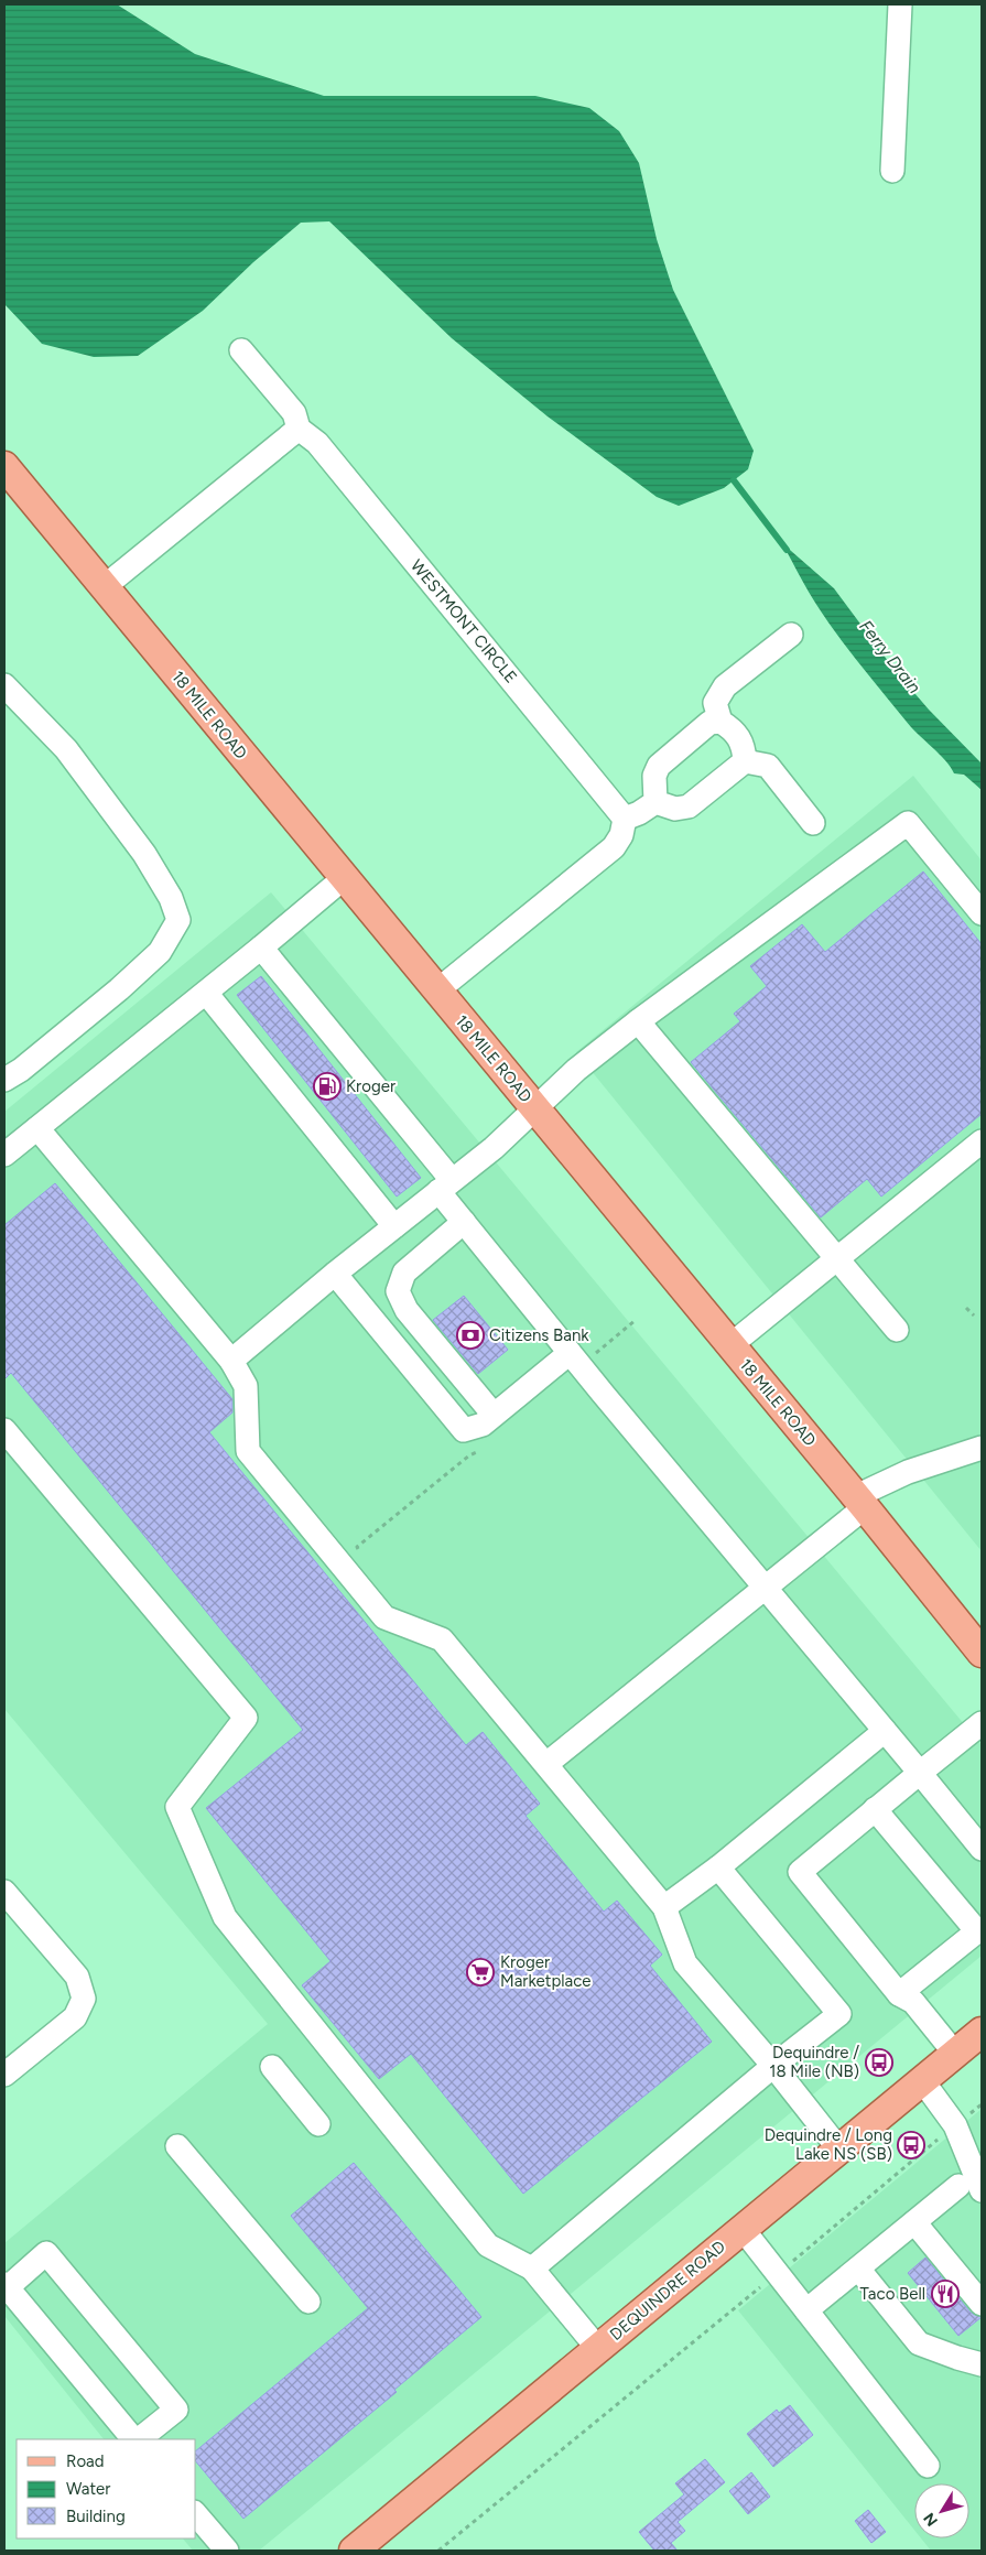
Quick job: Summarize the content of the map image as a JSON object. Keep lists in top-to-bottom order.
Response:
{
  "streets": {
    "main road": ["18 MILE ROAD", "DEQUINDRE ROAD"],
    "street": ["WESTMONT CIRCLE"]
  },
  "water": ["Ferry Drain"],
  "places": {
    "fuel station": ["Kroger"],
    "bank": ["Citizens Bank"],
    "supermarket": ["Kroger Marketplace"],
    "bus stop": ["Dequindre / 18 Mile (NB)", "Dequindre / Long Lake NS (SB)"],
    "restaurant": ["Taco Bell"]
  },
  "legend": ["Road", "Water", "Building"],
  "north": "bottom left"
}
